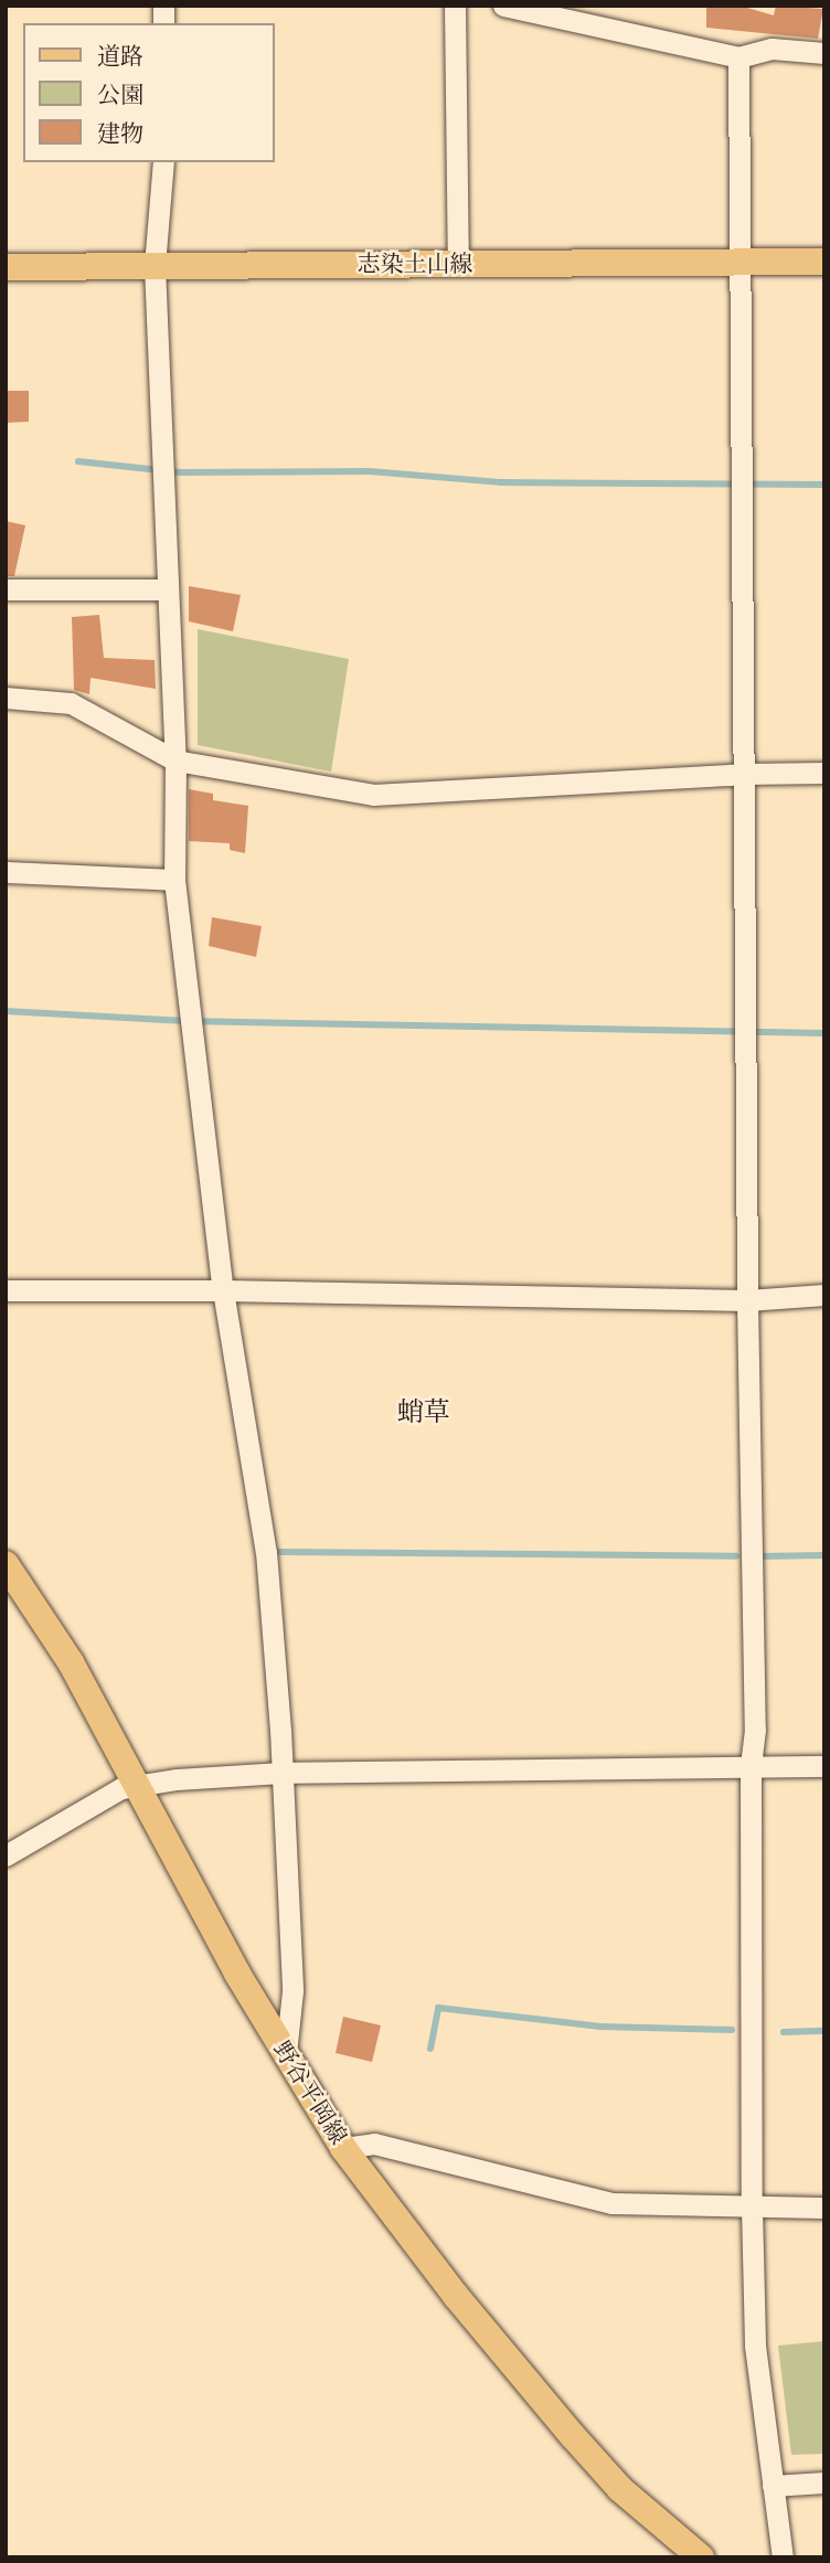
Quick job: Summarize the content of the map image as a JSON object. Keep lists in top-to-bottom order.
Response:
{
  "streets": {
    "main road": ["志染土山線", "野谷平岡線"]
  },
  "districts": ["蛸草"],
  "legend": ["道路", "公園", "建物"]
}
